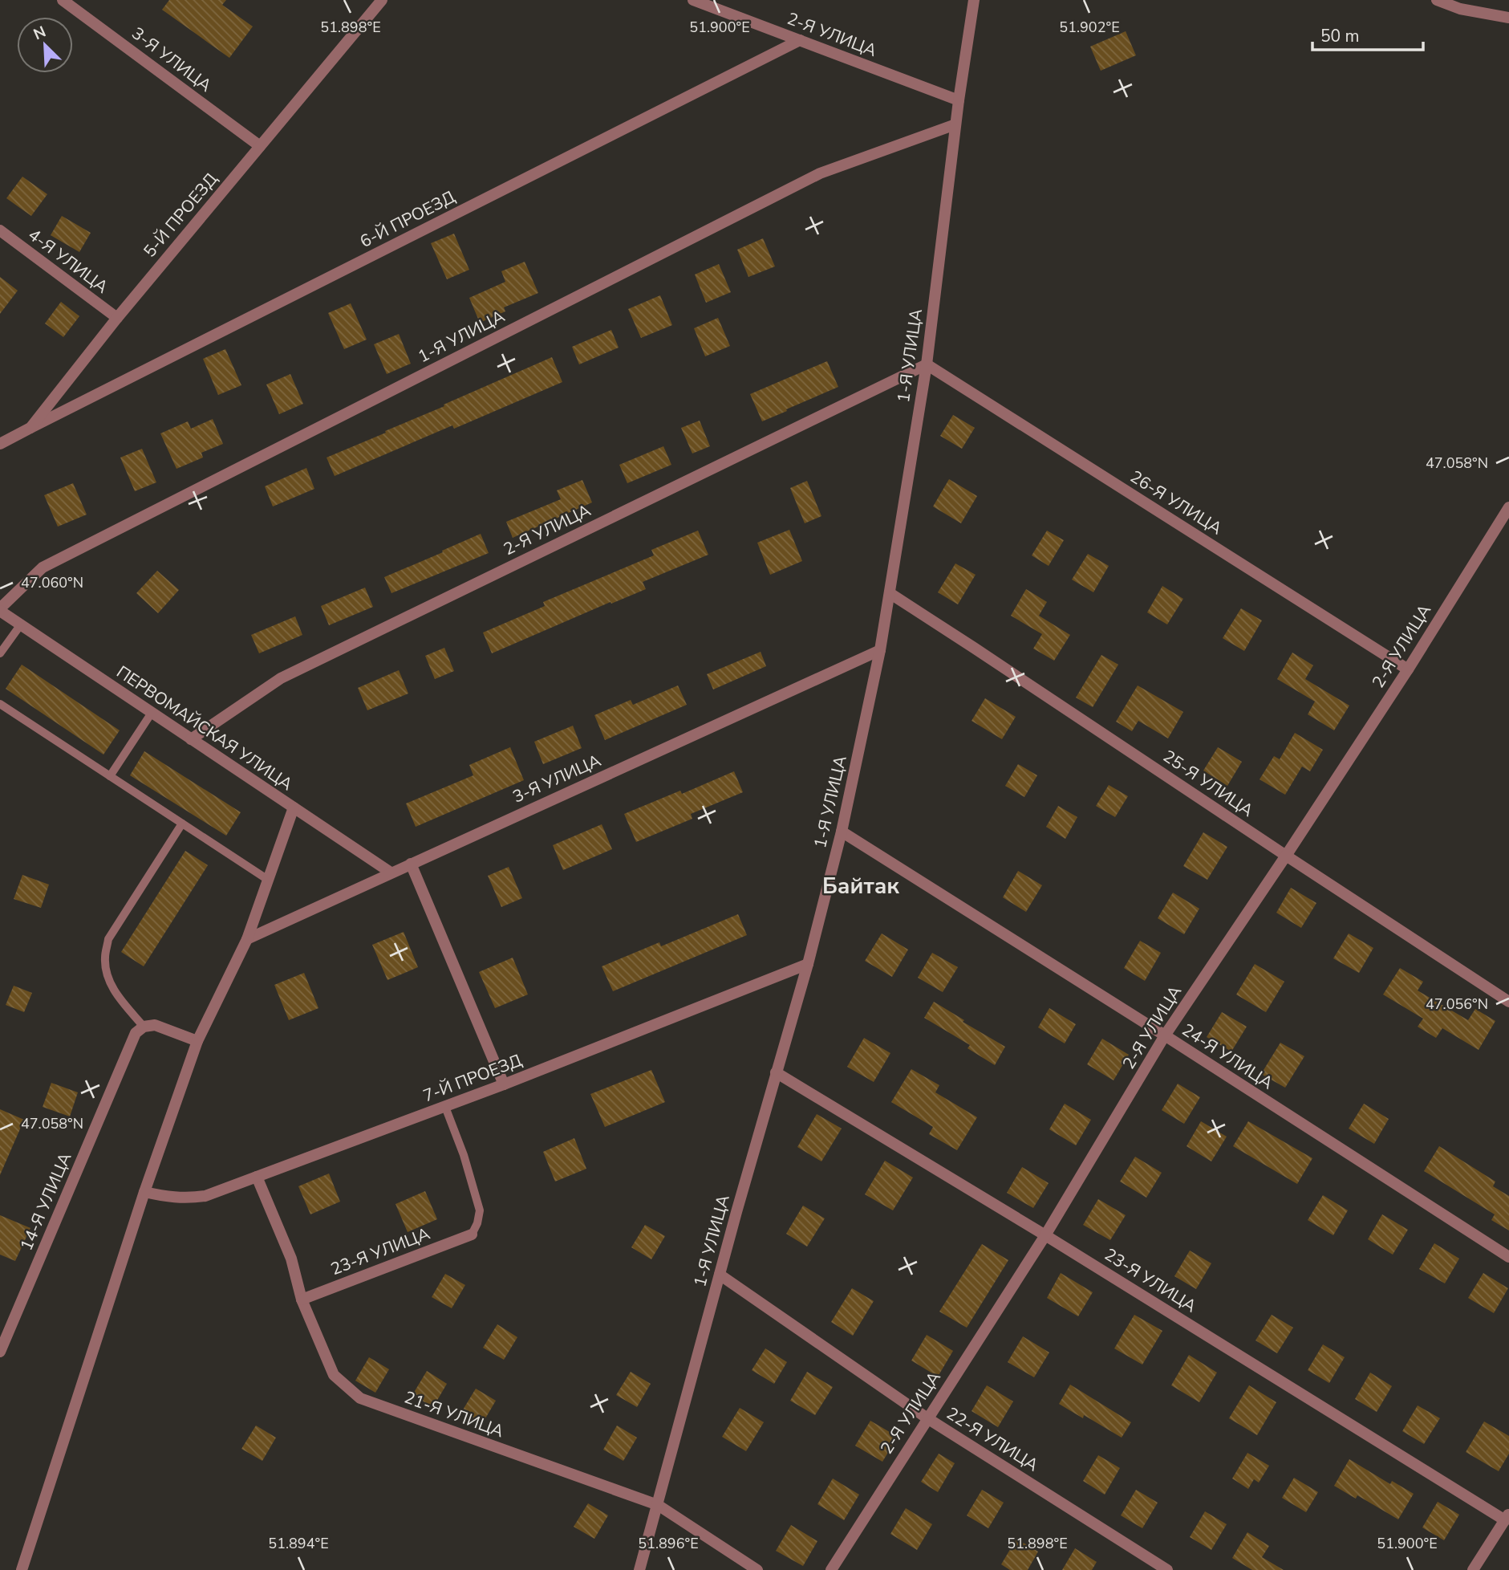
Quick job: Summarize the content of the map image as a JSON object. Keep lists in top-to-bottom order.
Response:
{
  "streets": {
    "street": [
      "2-Я УЛИЦА",
      "3-Я УЛИЦА",
      "5-Й ПРОЕЗД",
      "6-Й ПРОЕЗД",
      "4-Я УЛИЦА",
      "1-Я УЛИЦА",
      "26-Я УЛИЦА",
      "ПЕРВОМАЙСКАЯ УЛИЦА",
      "25-Я УЛИЦА",
      "24-Я УЛИЦА",
      "7-Й ПРОЕЗД",
      "14-Я УЛИЦА",
      "23-Я УЛИЦА",
      "21-Я УЛИЦА",
      "22-Я УЛИЦА"
    ]
  },
  "crossings": [
    ["2-Я УЛИЦА", "6-Й ПРОЕЗД"],
    ["2-Я УЛИЦА", "1-Я УЛИЦА"],
    ["2-Я УЛИЦА", "26-Я УЛИЦА"],
    ["2-Я УЛИЦА", "ПЕРВОМАЙСКАЯ УЛИЦА"],
    ["2-Я УЛИЦА", "25-Я УЛИЦА"],
    ["2-Я УЛИЦА", "24-Я УЛИЦА"],
    ["2-Я УЛИЦА", "23-Я УЛИЦА"],
    ["2-Я УЛИЦА", "22-Я УЛИЦА"],
    ["3-Я УЛИЦА", "5-Й ПРОЕЗД"],
    ["3-Я УЛИЦА", "1-Я УЛИЦА"],
    ["3-Я УЛИЦА", "ПЕРВОМАЙСКАЯ УЛИЦА"],
    ["5-Й ПРОЕЗД", "6-Й ПРОЕЗД"],
    ["5-Й ПРОЕЗД", "4-Я УЛИЦА"],
    ["1-Я УЛИЦА", "26-Я УЛИЦА"],
    ["1-Я УЛИЦА", "ПЕРВОМАЙСКАЯ УЛИЦА"],
    ["1-Я УЛИЦА", "25-Я УЛИЦА"],
    ["1-Я УЛИЦА", "24-Я УЛИЦА"],
    ["1-Я УЛИЦА", "7-Й ПРОЕЗД"],
    ["1-Я УЛИЦА", "23-Я УЛИЦА"],
    ["1-Я УЛИЦА", "21-Я УЛИЦА"],
    ["1-Я УЛИЦА", "22-Я УЛИЦА"],
    ["7-Й ПРОЕЗД", "21-Я УЛИЦА"],
    ["23-Я УЛИЦА", "21-Я УЛИЦА"]
  ],
  "districts": ["Байтак"],
  "scale_bar": "50 m",
  "north": "top left",
  "coordinates": [
    "51.900°E",
    "51.898°E",
    "51.902°E",
    "47.058°N",
    "47.060°N",
    "47.056°N",
    "51.894°E",
    "51.896°E"
  ]
}
